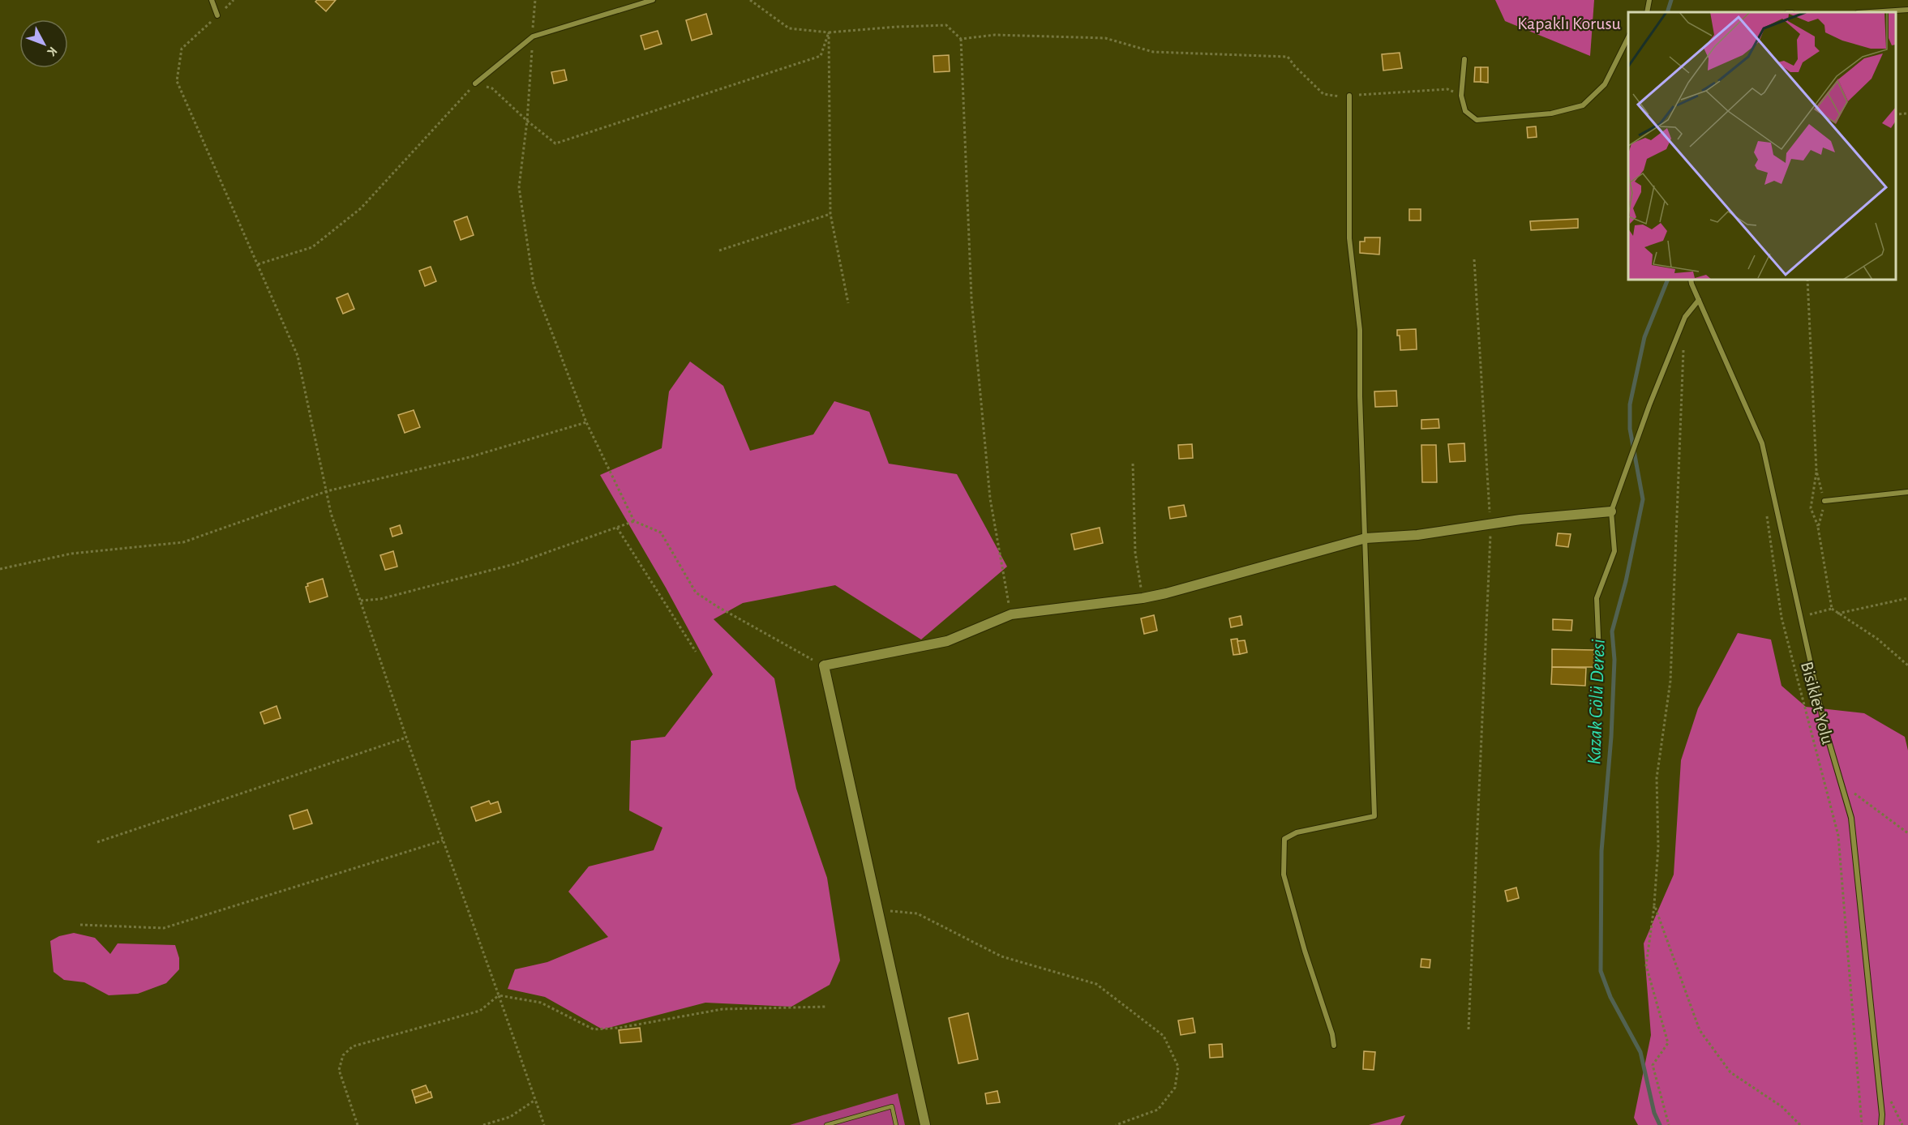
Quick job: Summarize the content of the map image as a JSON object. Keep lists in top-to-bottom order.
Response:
{
  "streets": {
    "path": ["Bisiklet Yolu"]
  },
  "water": ["Kazak Gölü Deresi"],
  "parks": ["Kapaklı Korusu"],
  "north": "bottom right"
}
